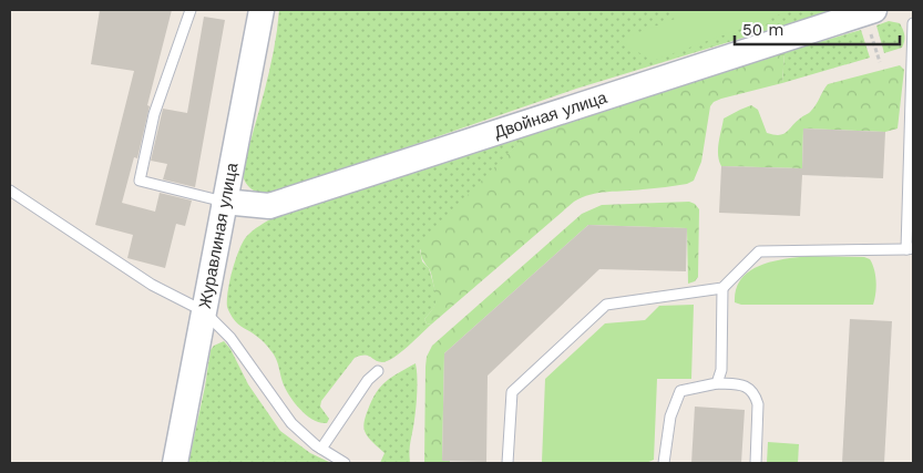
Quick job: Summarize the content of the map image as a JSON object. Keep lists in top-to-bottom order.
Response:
{
  "streets": {
    "street": ["Двойная улица", "Журавлиная улица"]
  },
  "crossings": [
    ["Двойная улица", "Журавлиная улица"]
  ],
  "scale_bar": "50 m"
}
